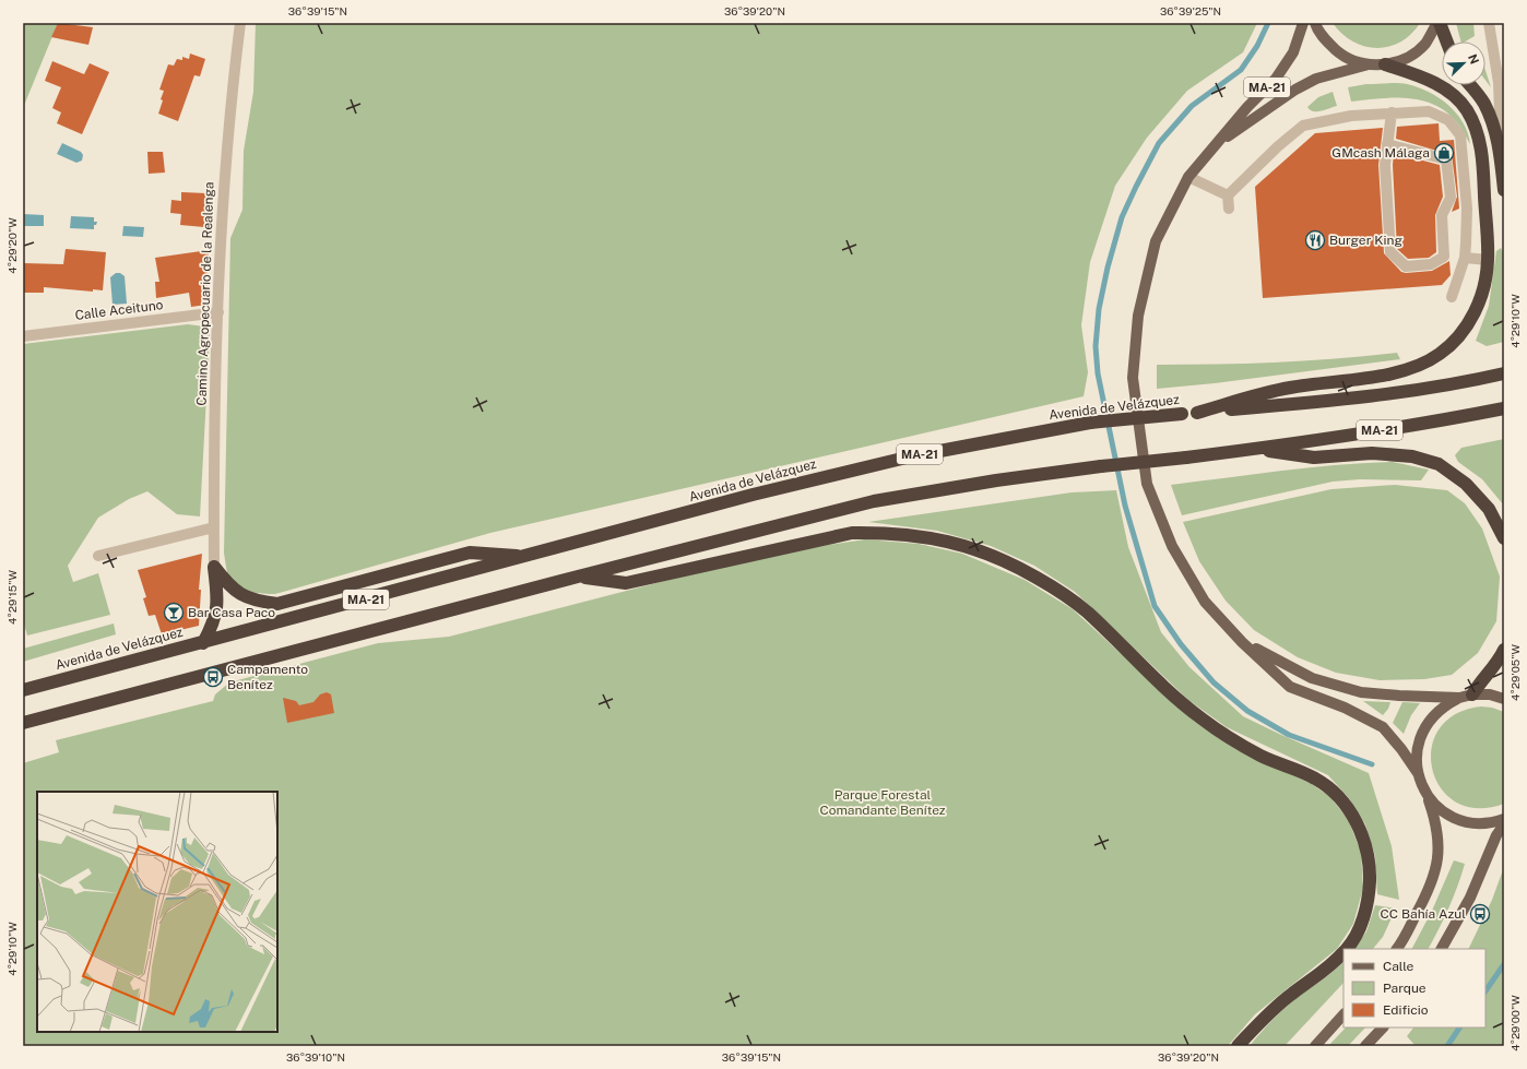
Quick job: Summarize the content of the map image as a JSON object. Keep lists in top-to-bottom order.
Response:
{
  "streets": {
    "highway": ["MA-21", "Avenida de Velázquez"],
    "street": ["Camino Agropecuario de la Realenga", "Calle Aceituno"]
  },
  "crossings": [
    ["Camino Agropecuario de la Realenga", "Calle Aceituno"]
  ],
  "parks": ["Parque Forestal Comandante Benítez"],
  "places": {
    "shop": ["GMcash Málaga"],
    "restaurant": ["Burger King"],
    "bar": ["Bar Casa Paco"],
    "bus stop": ["Campamento Benítez", "CC Bahía Azul"]
  },
  "legend": ["Calle", "Parque", "Edificio"],
  "north": "top right",
  "coordinates": [
    "36°39'15\"N",
    "36°39'20\"N",
    "36°39'25\"N",
    "4°29'20\"W",
    "4°29'10\"W",
    "4°29'15\"W",
    "4°29'05\"W",
    "4°29'00\"W",
    "36°39'10\"N"
  ]
}
